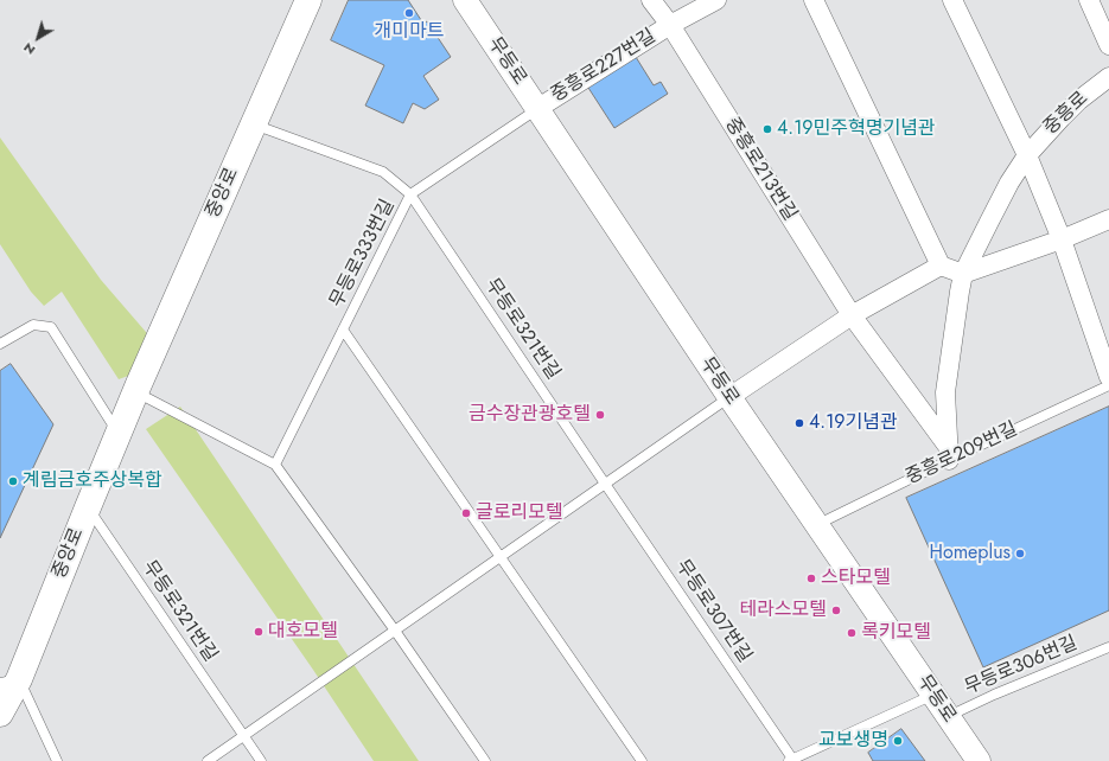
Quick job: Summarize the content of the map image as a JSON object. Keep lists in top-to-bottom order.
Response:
{
  "streets": {
    "main road": ["중앙로"],
    "street": [
      "무등로",
      "중흥로227번길",
      "중흥로",
      "중흥로213번길",
      "중흥로209번길"
    ],
    "lane": [
      "무등로333번길",
      "무등로321번길",
      "무등로307번길",
      "무등로306번길"
    ]
  },
  "crossings": [
    ["무등로", "중흥로227번길"],
    ["무등로", "무등로333번길"],
    ["무등로", "중흥로209번길"],
    ["무등로", "무등로307번길"],
    ["무등로", "무등로306번길"],
    ["중흥로227번길", "중흥로213번길"],
    ["중흥로227번길", "무등로333번길"],
    ["중흥로213번길", "중흥로209번길"],
    ["중앙로", "무등로321번길"],
    ["무등로333번길", "무등로321번길"],
    ["무등로321번길", "무등로307번길"]
  ],
  "places": [
    "개미마트",
    "4.19민주혁명기념관",
    "금수장관광호텔",
    "4.19기념관",
    "계림금호주상복합",
    "글로리모텔",
    "Homeplus",
    "스타모텔",
    "테라스모텔",
    "대호모텔",
    "록키모텔",
    "교보생명"
  ],
  "north": "bottom left"
}
